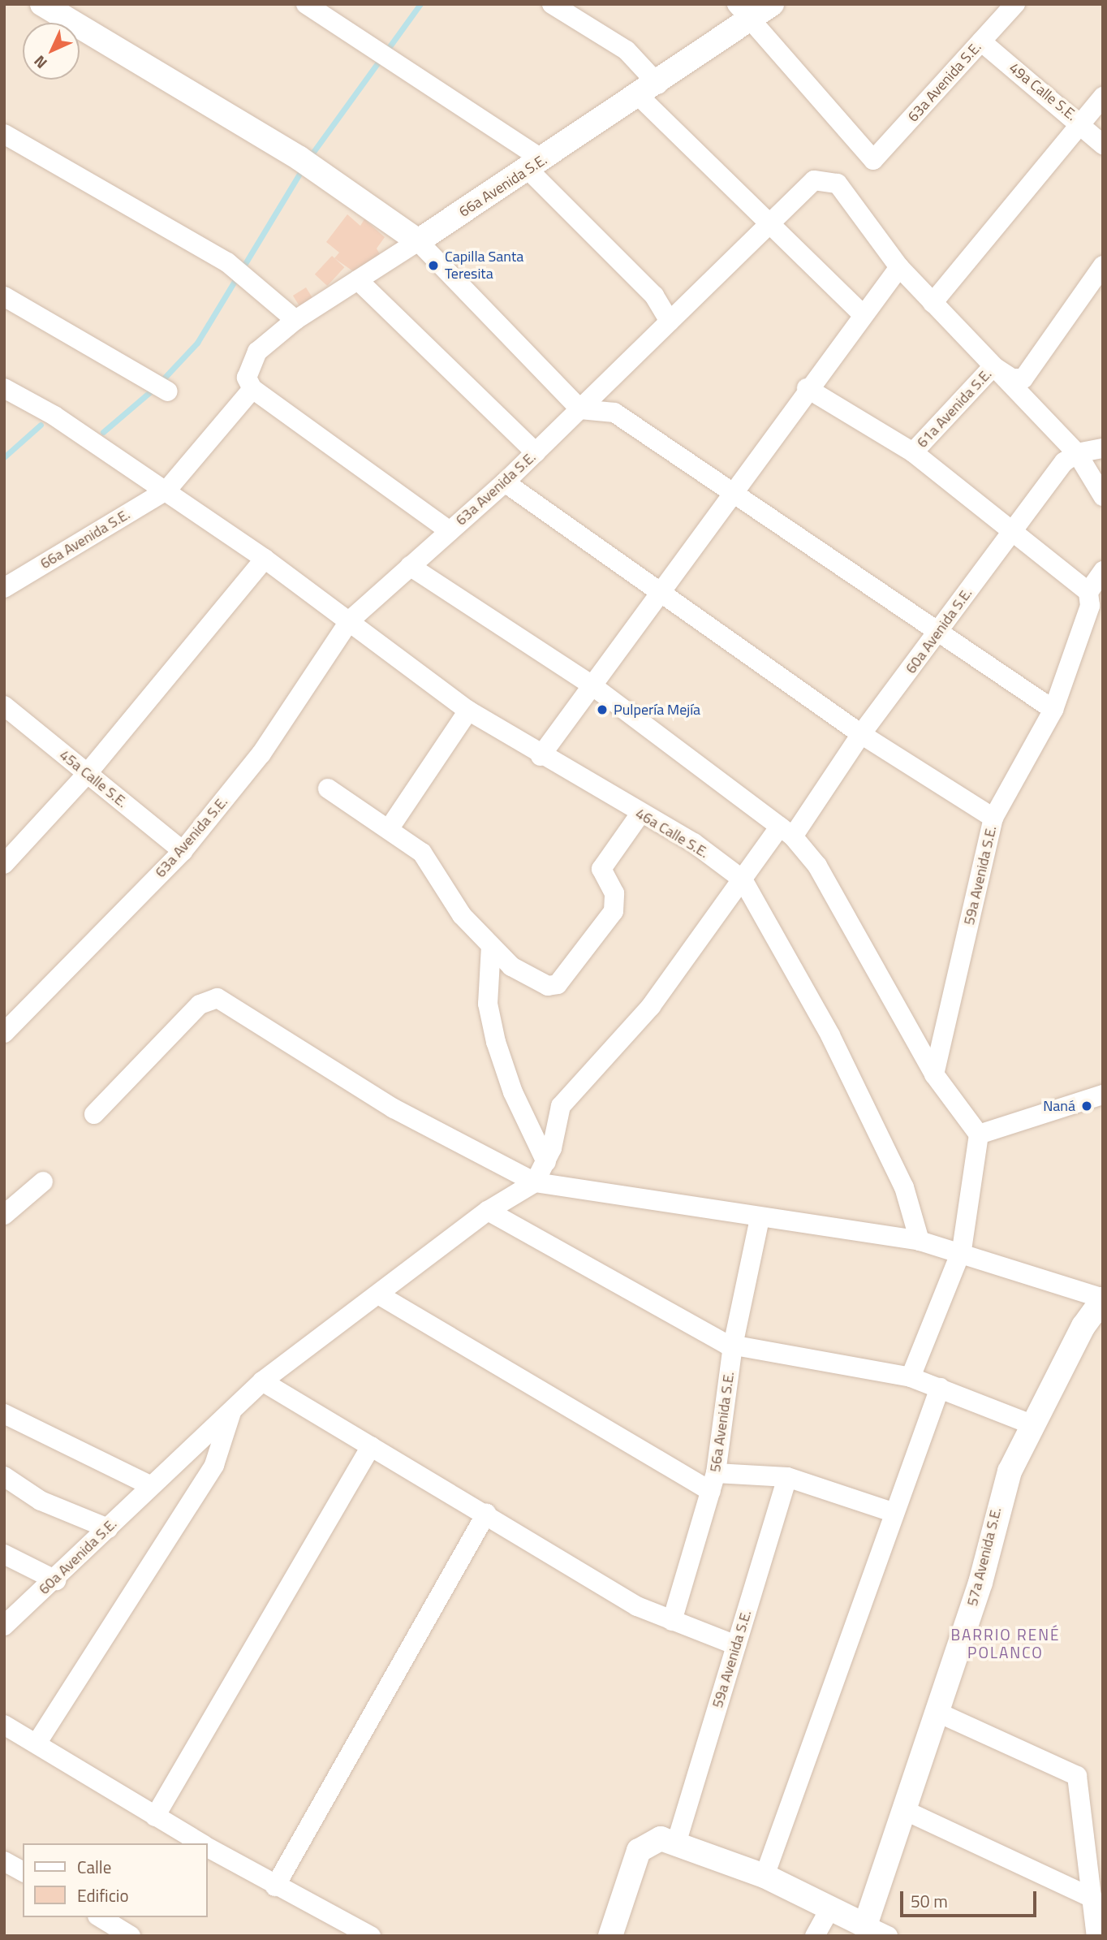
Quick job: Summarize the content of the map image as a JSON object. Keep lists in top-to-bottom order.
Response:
{
  "streets": {
    "street": [
      "63a Avenida S.E.",
      "49a Calle S.E.",
      "66a Avenida S.E.",
      "61a Avenida S.E.",
      "60a Avenida S.E.",
      "45a Calle S.E.",
      "46a Calle S.E.",
      "59a Avenida S.E.",
      "56a Avenida S.E.",
      "57a Avenida S.E."
    ]
  },
  "crossings": [
    ["63a Avenida S.E.", "49a Calle S.E."],
    ["63a Avenida S.E.", "66a Avenida S.E."],
    ["63a Avenida S.E.", "61a Avenida S.E."],
    ["63a Avenida S.E.", "60a Avenida S.E."],
    ["63a Avenida S.E.", "45a Calle S.E."],
    ["63a Avenida S.E.", "46a Calle S.E."],
    ["66a Avenida S.E.", "46a Calle S.E."],
    ["60a Avenida S.E.", "46a Calle S.E."]
  ],
  "districts": ["BARRIO RENÉ POLANCO"],
  "places": ["Capilla Santa Teresita", "Pulpería Mejía", "Naná"],
  "legend": ["Calle", "Edificio"],
  "scale_bar": "50 m",
  "north": "bottom left"
}
